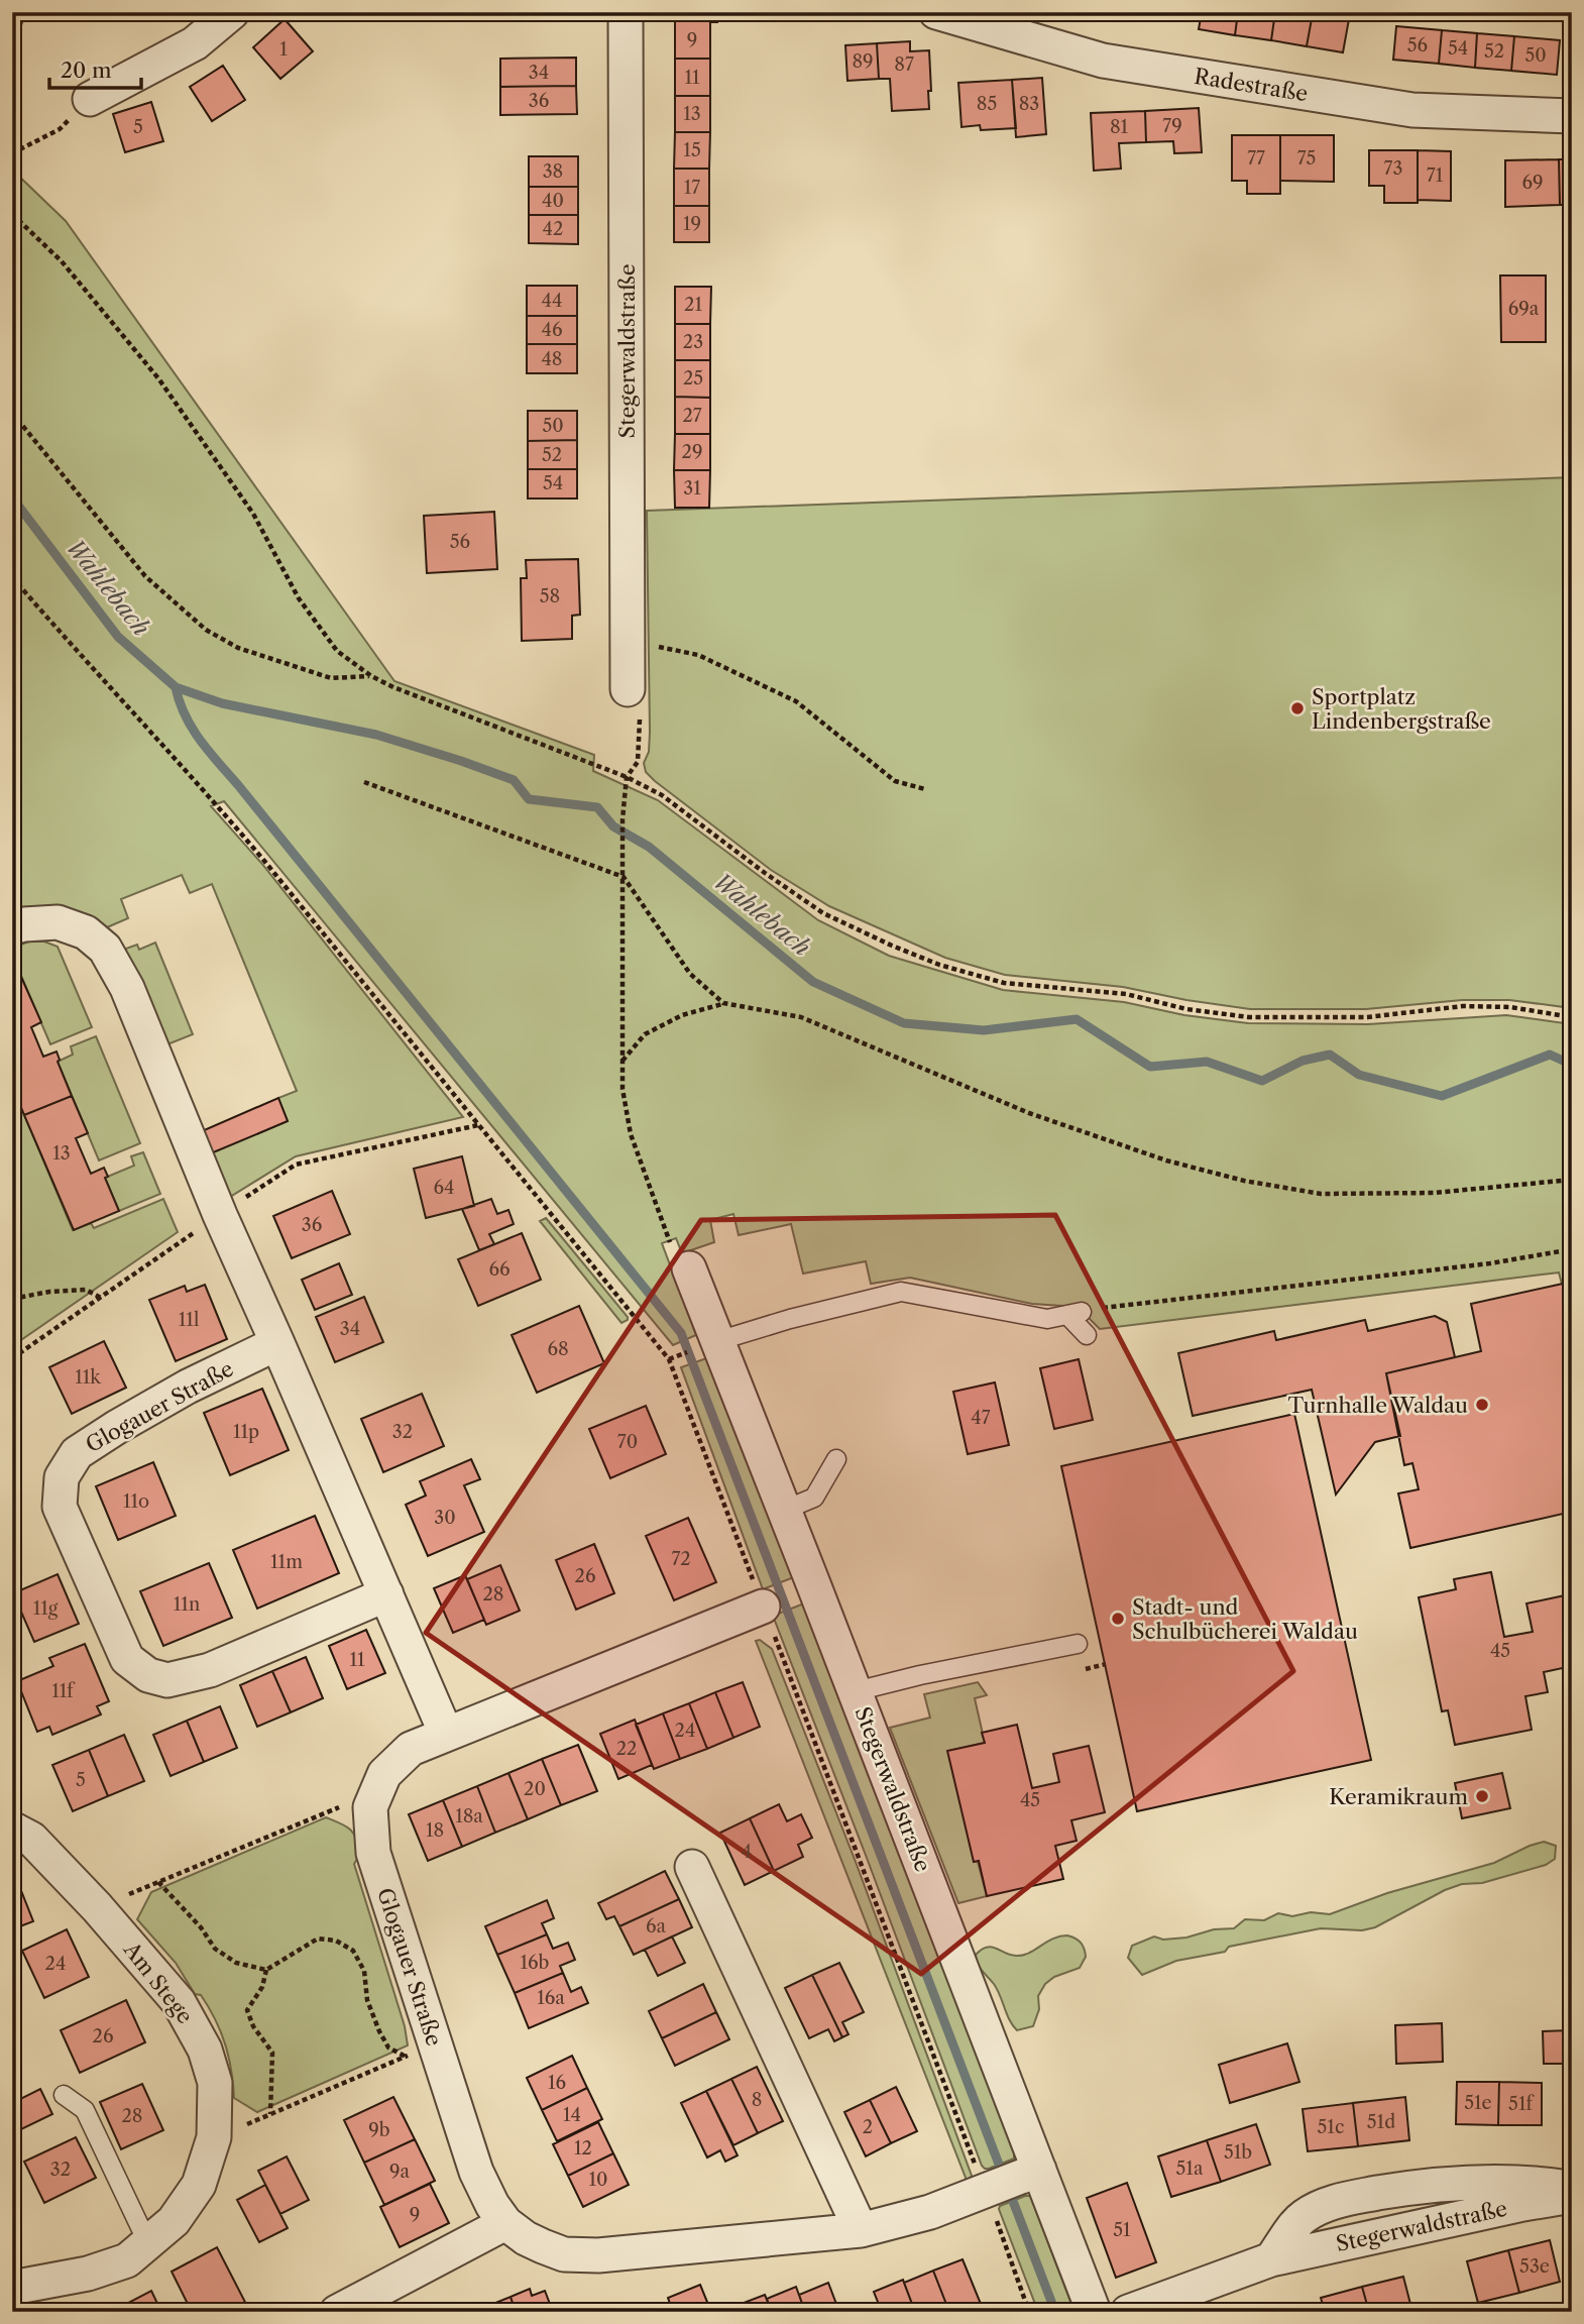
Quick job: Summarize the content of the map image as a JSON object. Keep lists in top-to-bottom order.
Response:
{
  "streets": {
    "street": [
      "Radestraße",
      "Stegerwaldstraße",
      "Glogauer Straße",
      "Am Stege"
    ]
  },
  "crossings": [
    ["Stegerwaldstraße", "Glogauer Straße"]
  ],
  "water": ["Wahlebach"],
  "places": [
    "Sportplatz Lindenbergstraße",
    "Turnhalle Waldau",
    "Stadt- und Schulbücherei Waldau",
    "Keramikraum"
  ],
  "house_numbers": [
    "9",
    "56",
    "54",
    "1",
    "52",
    "50",
    "89",
    "87",
    "34",
    "11",
    "36",
    "85",
    "83",
    "13",
    "79",
    "5",
    "81",
    "15",
    "77",
    "75",
    "73",
    "38",
    "71",
    "69",
    "17",
    "40",
    "19",
    "42",
    "44",
    "21",
    "69a",
    "46",
    "23",
    "48",
    "25",
    "27",
    "50",
    "29",
    "52",
    "54",
    "31",
    "56",
    "58",
    "13",
    "64",
    "36",
    "66",
    "11l",
    "34",
    "68",
    "11k",
    "47",
    "11p",
    "32",
    "70",
    "11o",
    "30",
    "72",
    "11m",
    "26",
    "28",
    "11n",
    "11g",
    "45",
    "11",
    "11f",
    "24",
    "22",
    "5",
    "20",
    "45",
    "18a",
    "18",
    "4",
    "6a",
    "16b",
    "24",
    "16a",
    "26",
    "16",
    "8",
    "51e",
    "51f",
    "14",
    "28",
    "51d",
    "2",
    "51c",
    "9b",
    "12",
    "51b",
    "51a",
    "32",
    "9a",
    "10",
    "9",
    "51",
    "53e"
  ],
  "scale_bar": "20 m"
}
